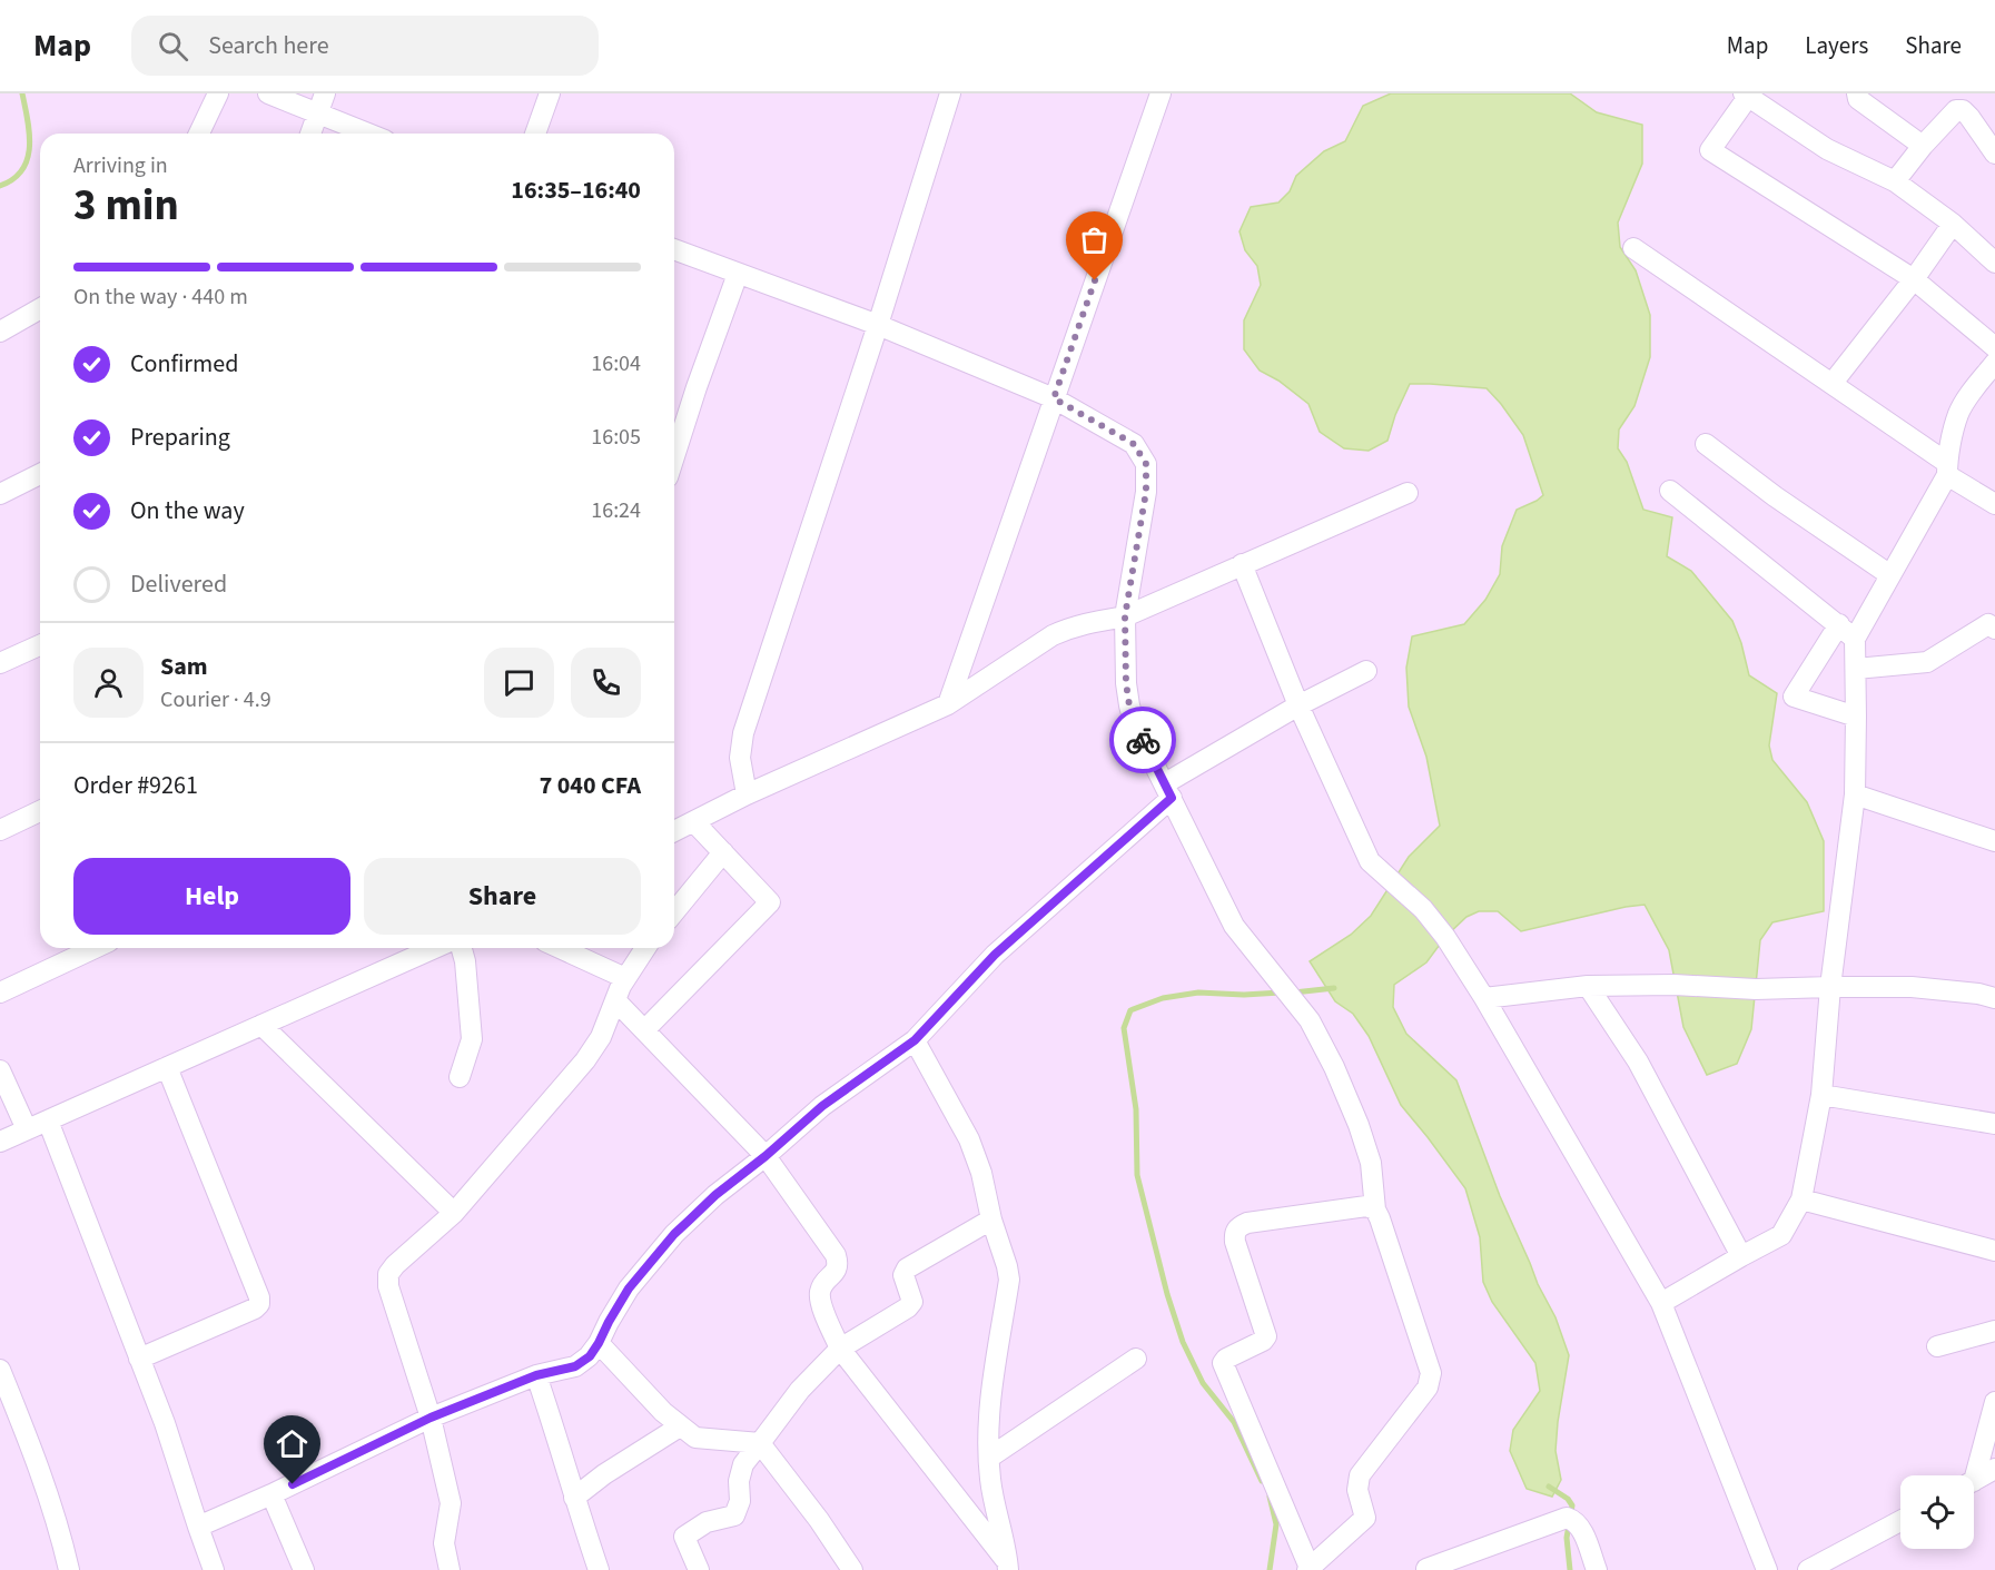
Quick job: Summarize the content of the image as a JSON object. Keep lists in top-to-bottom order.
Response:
{
  "page": {
    "header": "Map",
    "search": "Search here",
    "nav": ["Map", "Layers", "Share"],
    "heading": ["3 min", "Arriving in", "16:35–16:40"],
    "panel": [
      "Sam",
      "Courier · 4.9",
      "Order #9261",
      "7 040 CFA"
    ],
    "bar": "On the way · 440 m",
    "list": [
      ["Confirmed", "16:04"],
      ["Preparing", "16:05"],
      ["On the way", "16:24"],
      "Delivered"
    ],
    "buttons": ["Help", "Share"]
  }
}
